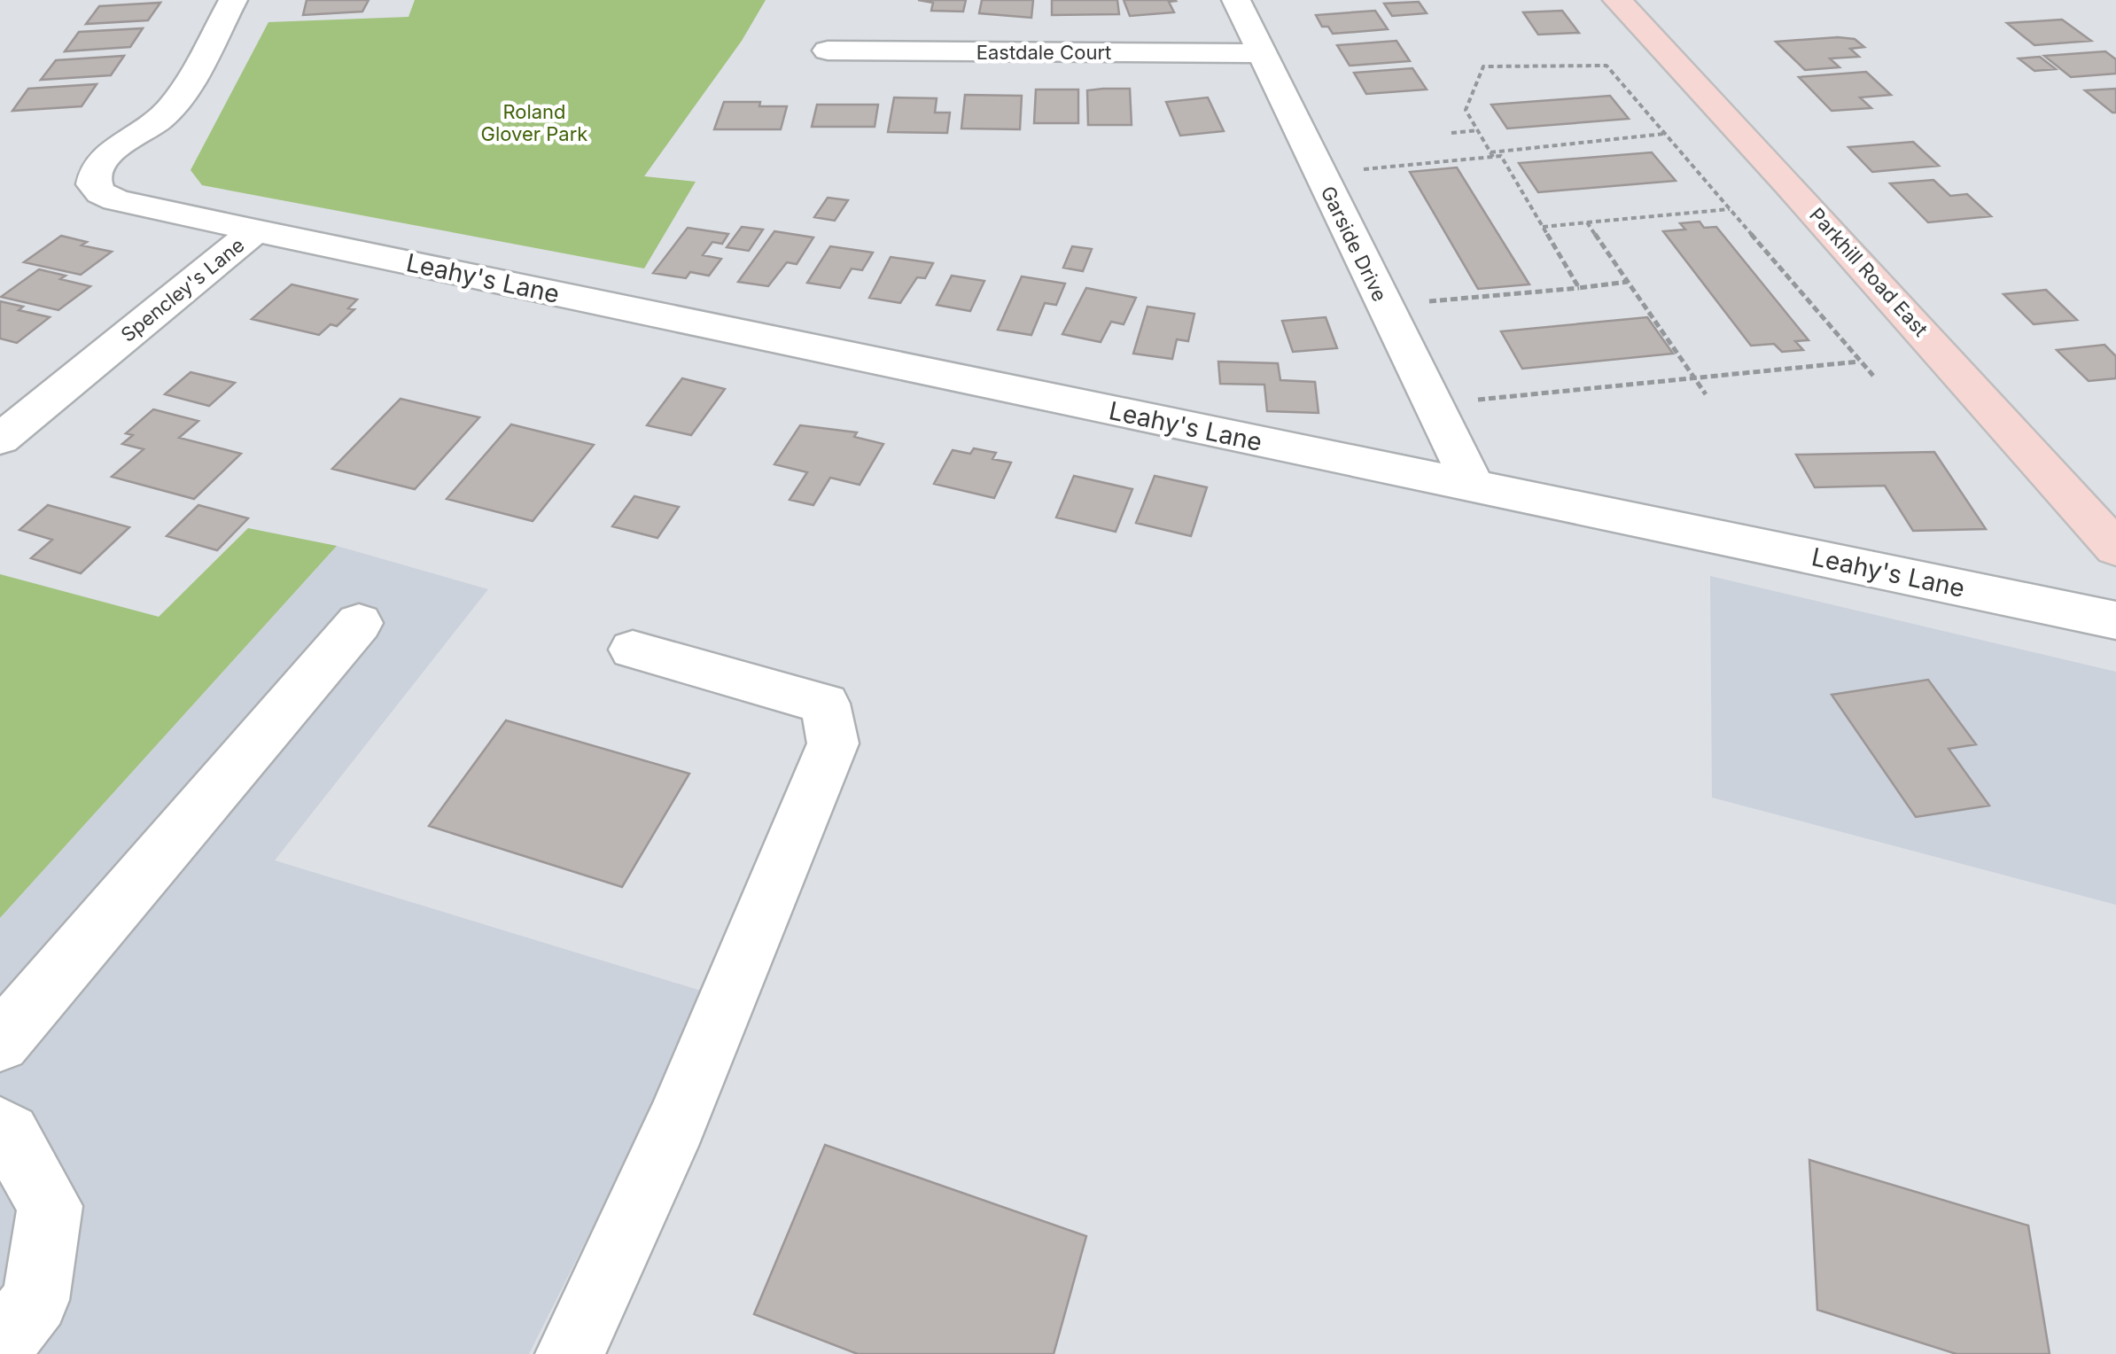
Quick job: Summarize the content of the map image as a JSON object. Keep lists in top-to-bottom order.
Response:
{
  "streets": {
    "main road": ["Parkhill Road East"],
    "street": [
      "Eastdale Court",
      "Garside Drive",
      "Leahy's Lane",
      "Spencley's Lane"
    ]
  },
  "crossings": [
    ["Eastdale Court", "Garside Drive"],
    ["Garside Drive", "Leahy's Lane"],
    ["Leahy's Lane", "Spencley's Lane"]
  ],
  "parks": ["Roland Glover Park"]
}
